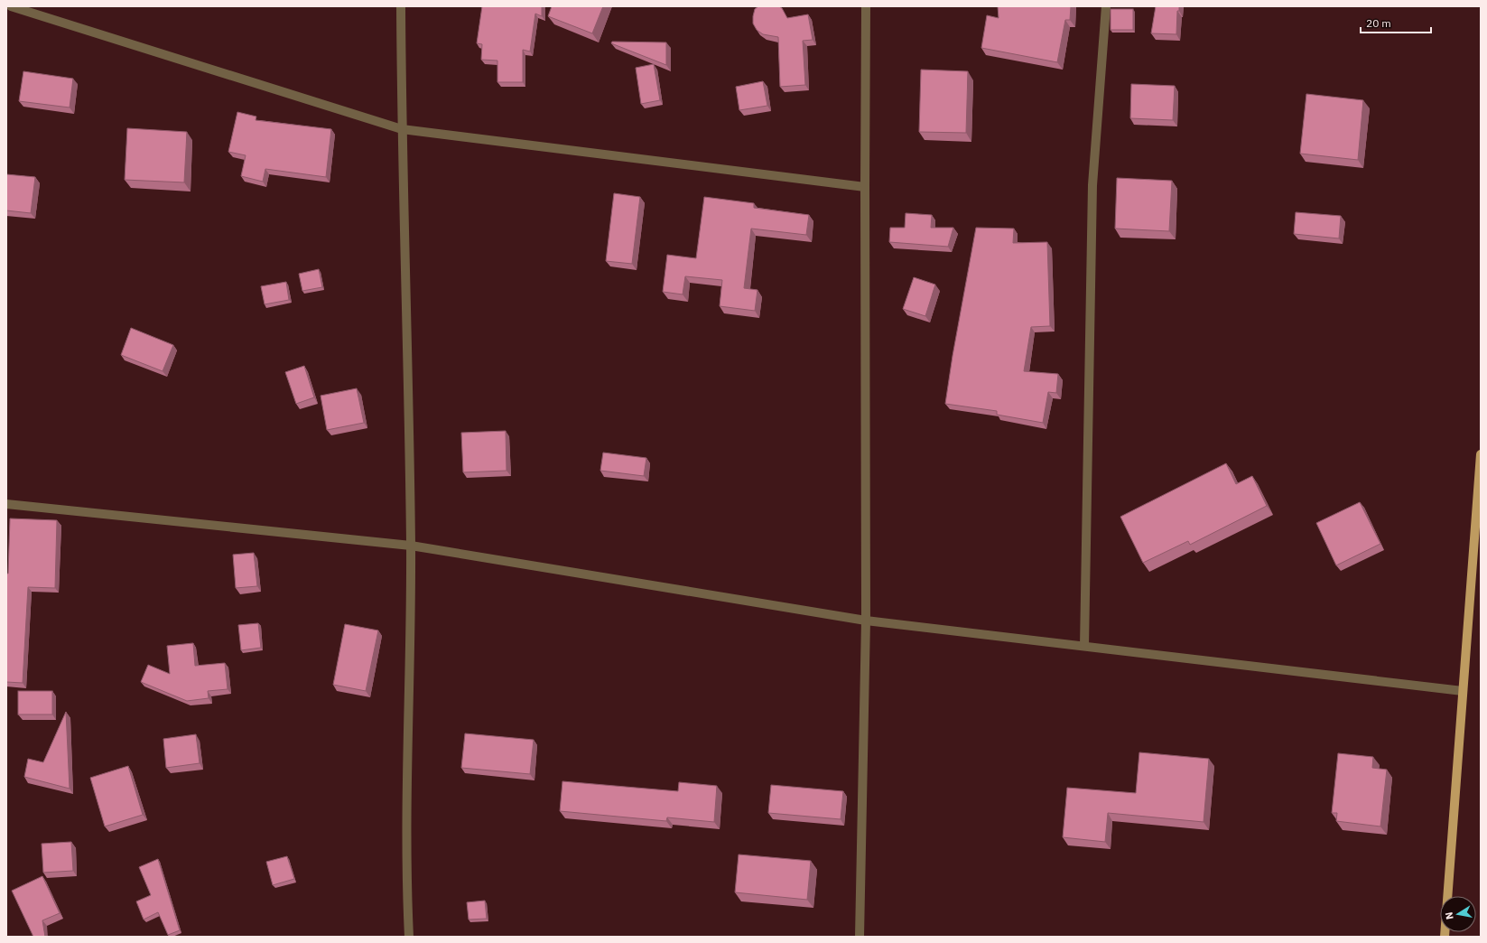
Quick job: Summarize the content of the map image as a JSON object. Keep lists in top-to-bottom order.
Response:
{
  "scale_bar": "20 m",
  "north": "left"
}
